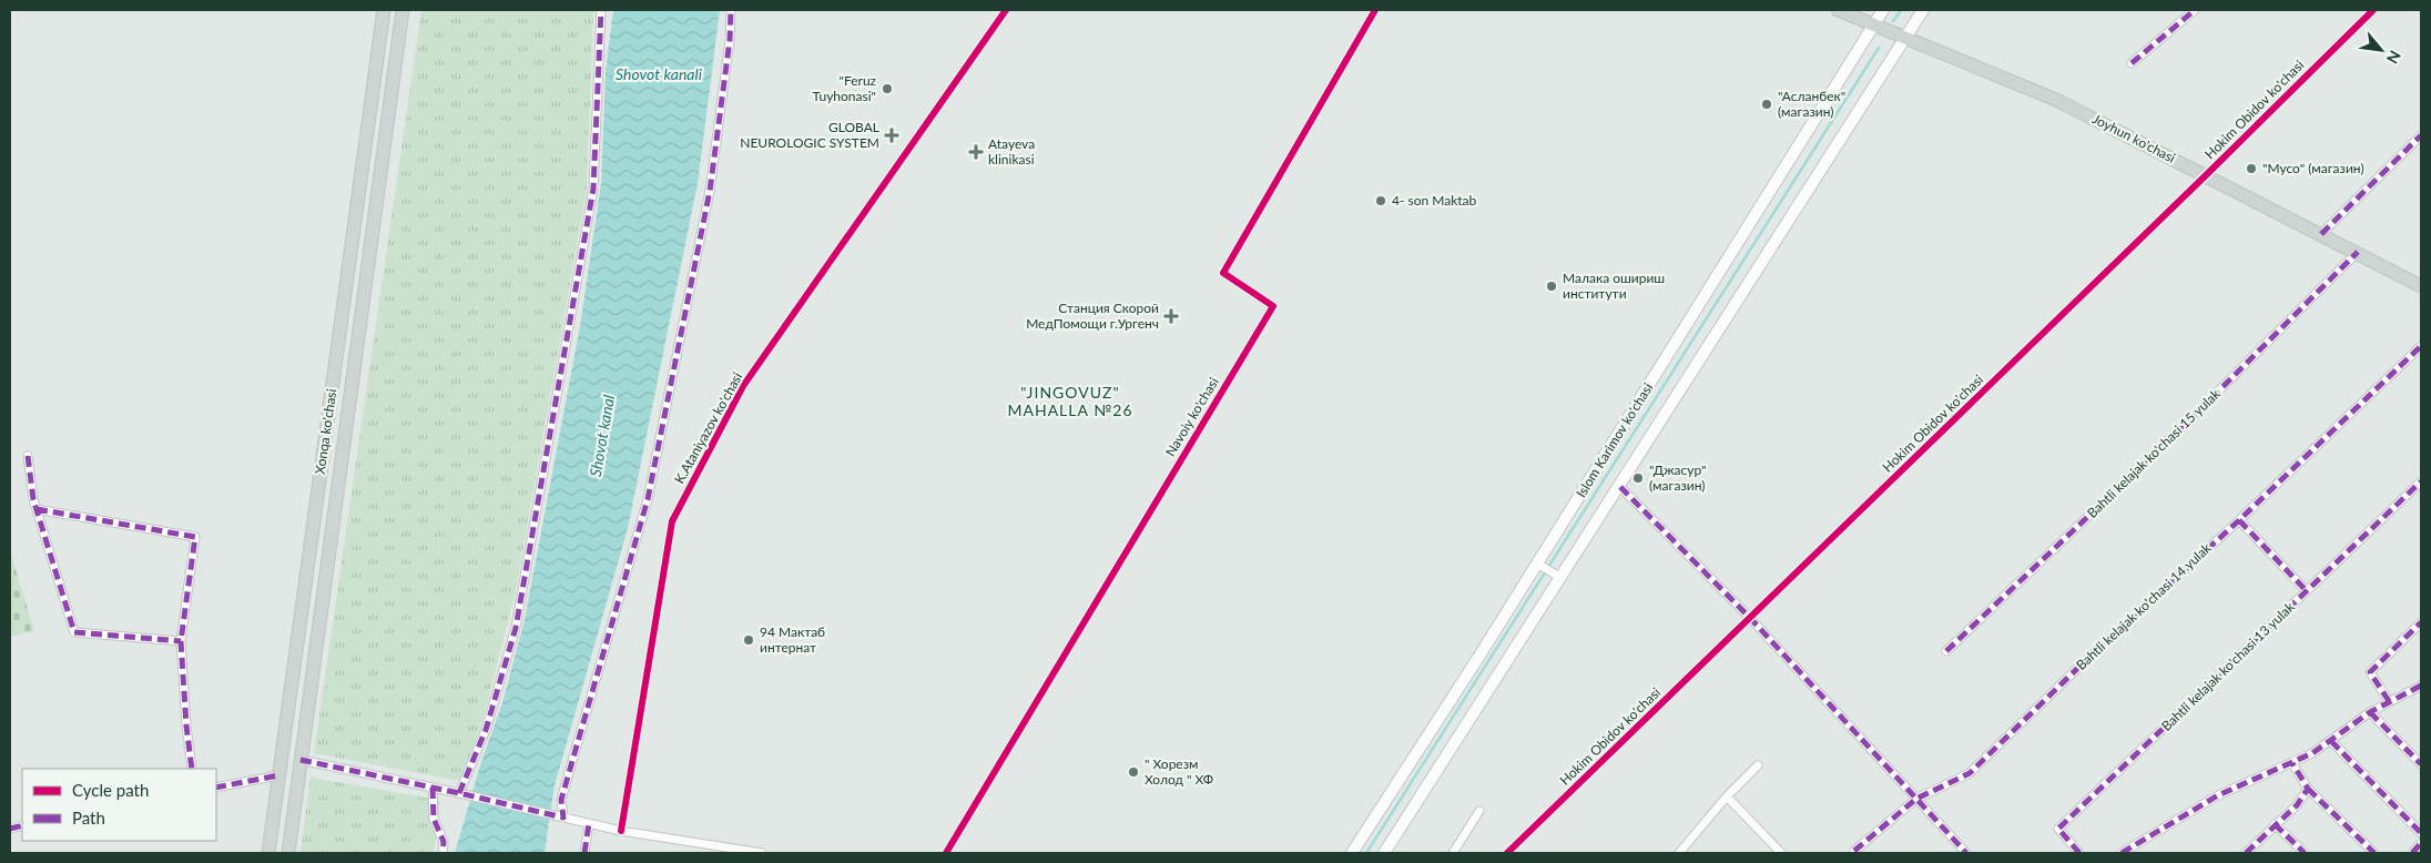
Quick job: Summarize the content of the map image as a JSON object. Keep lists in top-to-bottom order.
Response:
{
  "streets": {
    "main road": ["Joyhun ko'chasi", "Xonqa ko'chasi", "Islom Karimov ko'chasi"],
    "street": [
      "Hokim Obidov ko'chasi",
      "Navoiy ko'chasi",
      "K.Ataniyazov ko'chasi",
      "Bahtli kelajak ko'chasi 15 yulak",
      "Bahtli kelajak ko'chasi 14 yulak",
      "Bahtli kelajak ko'chasi 13 yulak"
    ]
  },
  "crossings": [
    ["Hokim Obidov ko'chasi", "Joyhun ko'chasi"],
    ["Joyhun ko'chasi", "Islom Karimov ko'chasi"],
    ["Joyhun ko'chasi", "Bahtli kelajak ko'chasi 15 yulak"]
  ],
  "districts": ["\"JINGOVUZ\" MAHALLA №26"],
  "water": ["Shovot kanali", "Shovot kanal"],
  "places": {
    "other": [
      "\"Feruz Tuyhonasi\"",
      "\"Асланбек\" (магазин)",
      "\"Мусо\" (магазин)",
      "4- son Maktab",
      "Малака ошириш институти",
      "\"Джасур\" (магазин)",
      "94 Мактаб интернат",
      "\" Хорезм Холод \" ХФ"
    ],
    "health": ["GLOBAL NEUROLOGIC SYSTEM", "Atayeva klinikasi", "Станция Скорой МедПомощи г.Ургенч"]
  },
  "legend": ["Cycle path", "Path"],
  "north": "bottom right"
}
